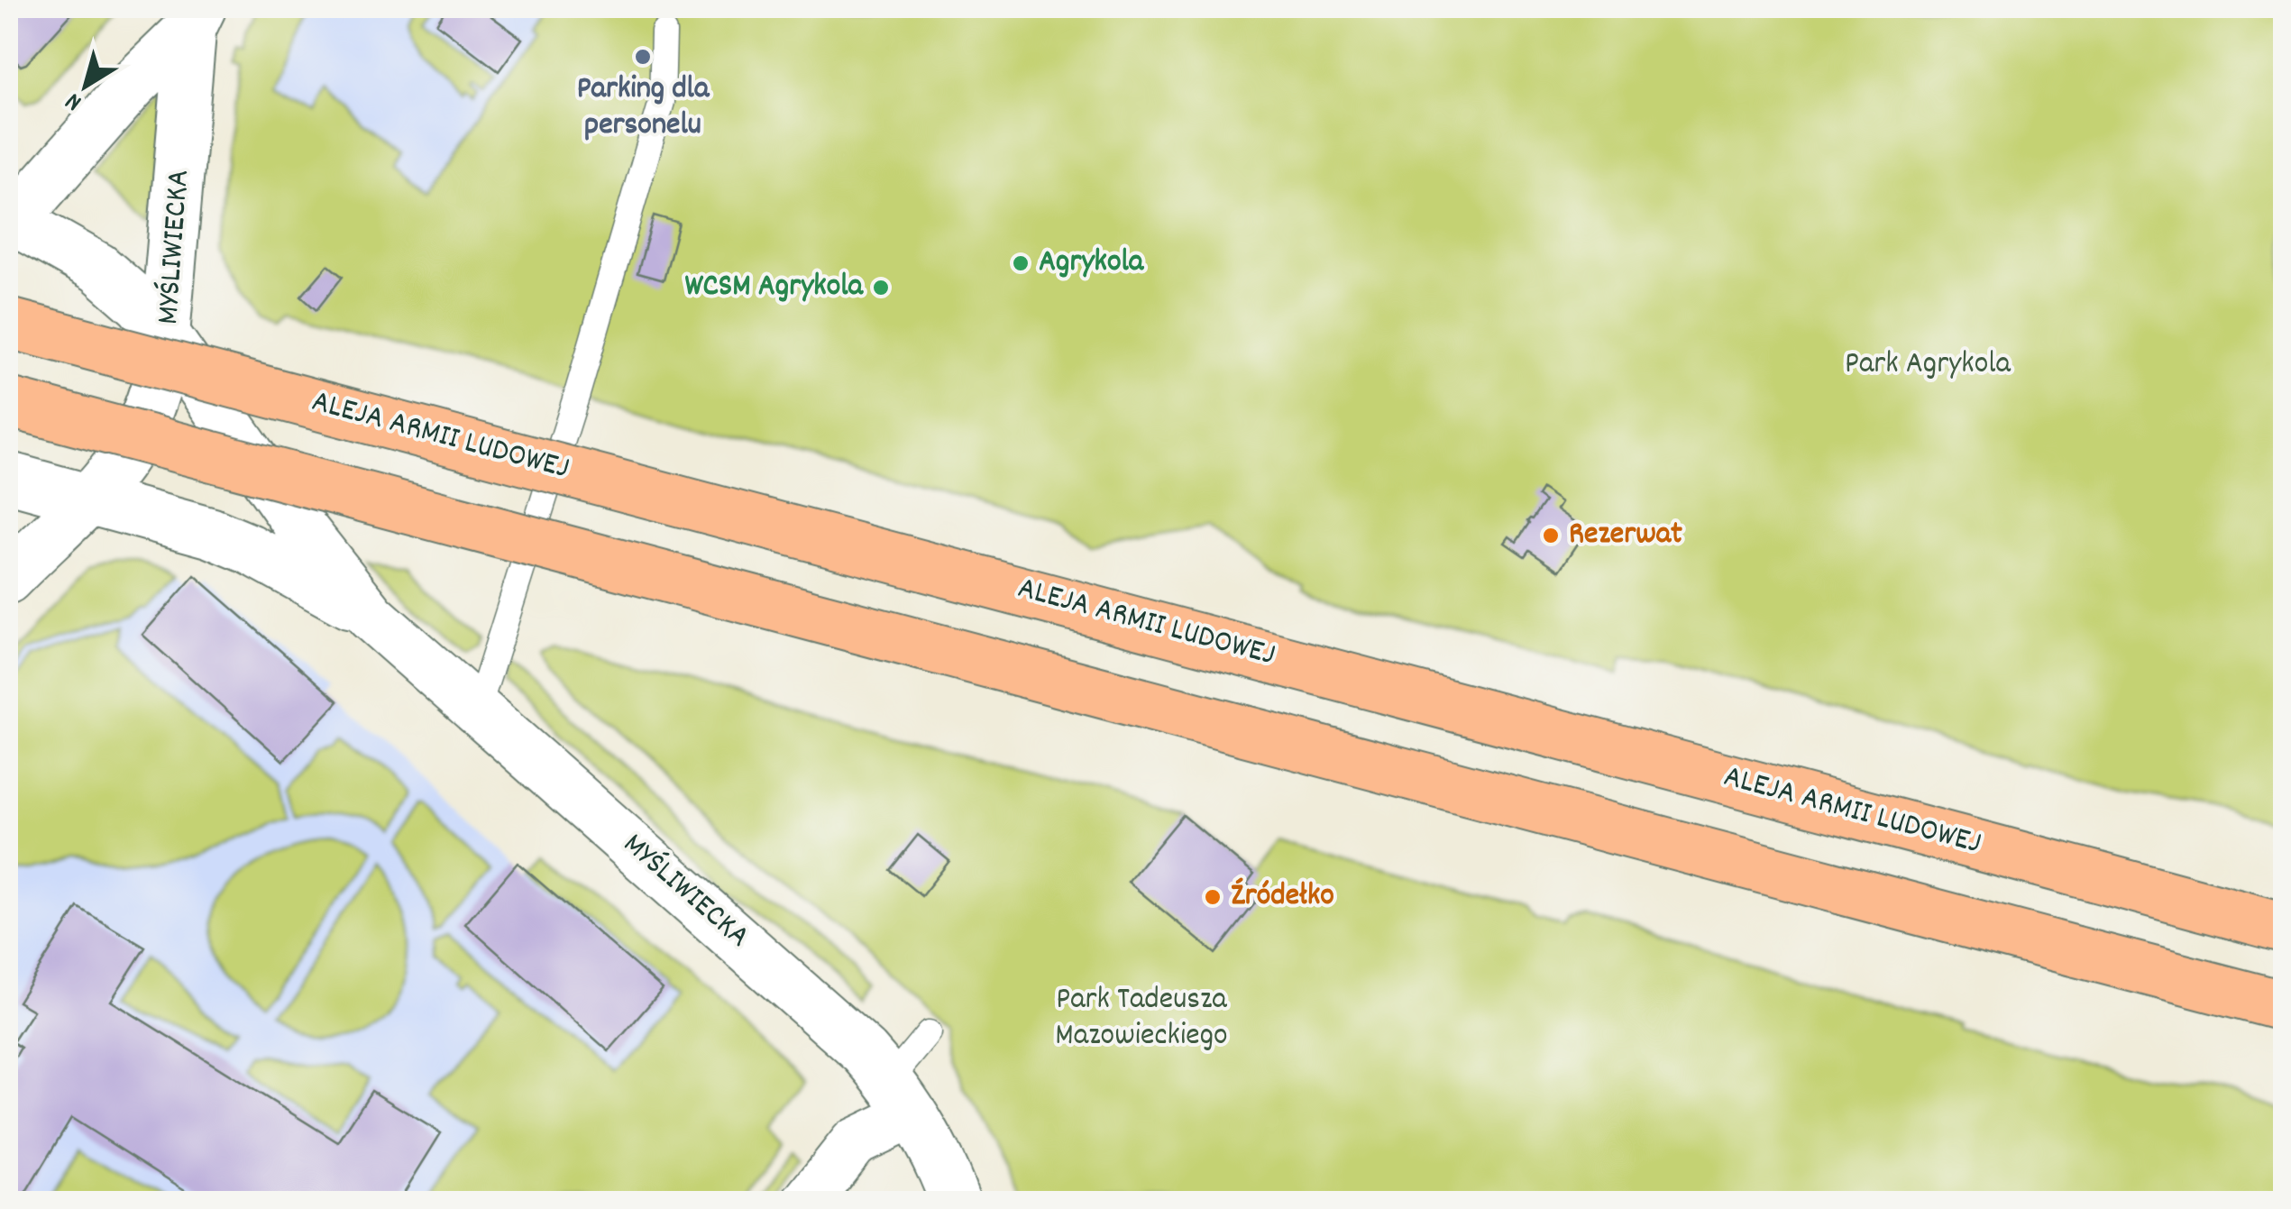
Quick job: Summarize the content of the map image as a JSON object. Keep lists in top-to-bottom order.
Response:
{
  "streets": {
    "main road": ["ALEJA ARMII LUDOWEJ"],
    "street": ["MYŚLIWIECKA"]
  },
  "parks": ["Park Agrykola", "Park Tadeusza Mazowieckiego"],
  "places": [
    "Parking dla personelu",
    "Agrykola",
    "WCSM Agrykola",
    "Rezerwat",
    "Źródełko"
  ],
  "north": "bottom left"
}
